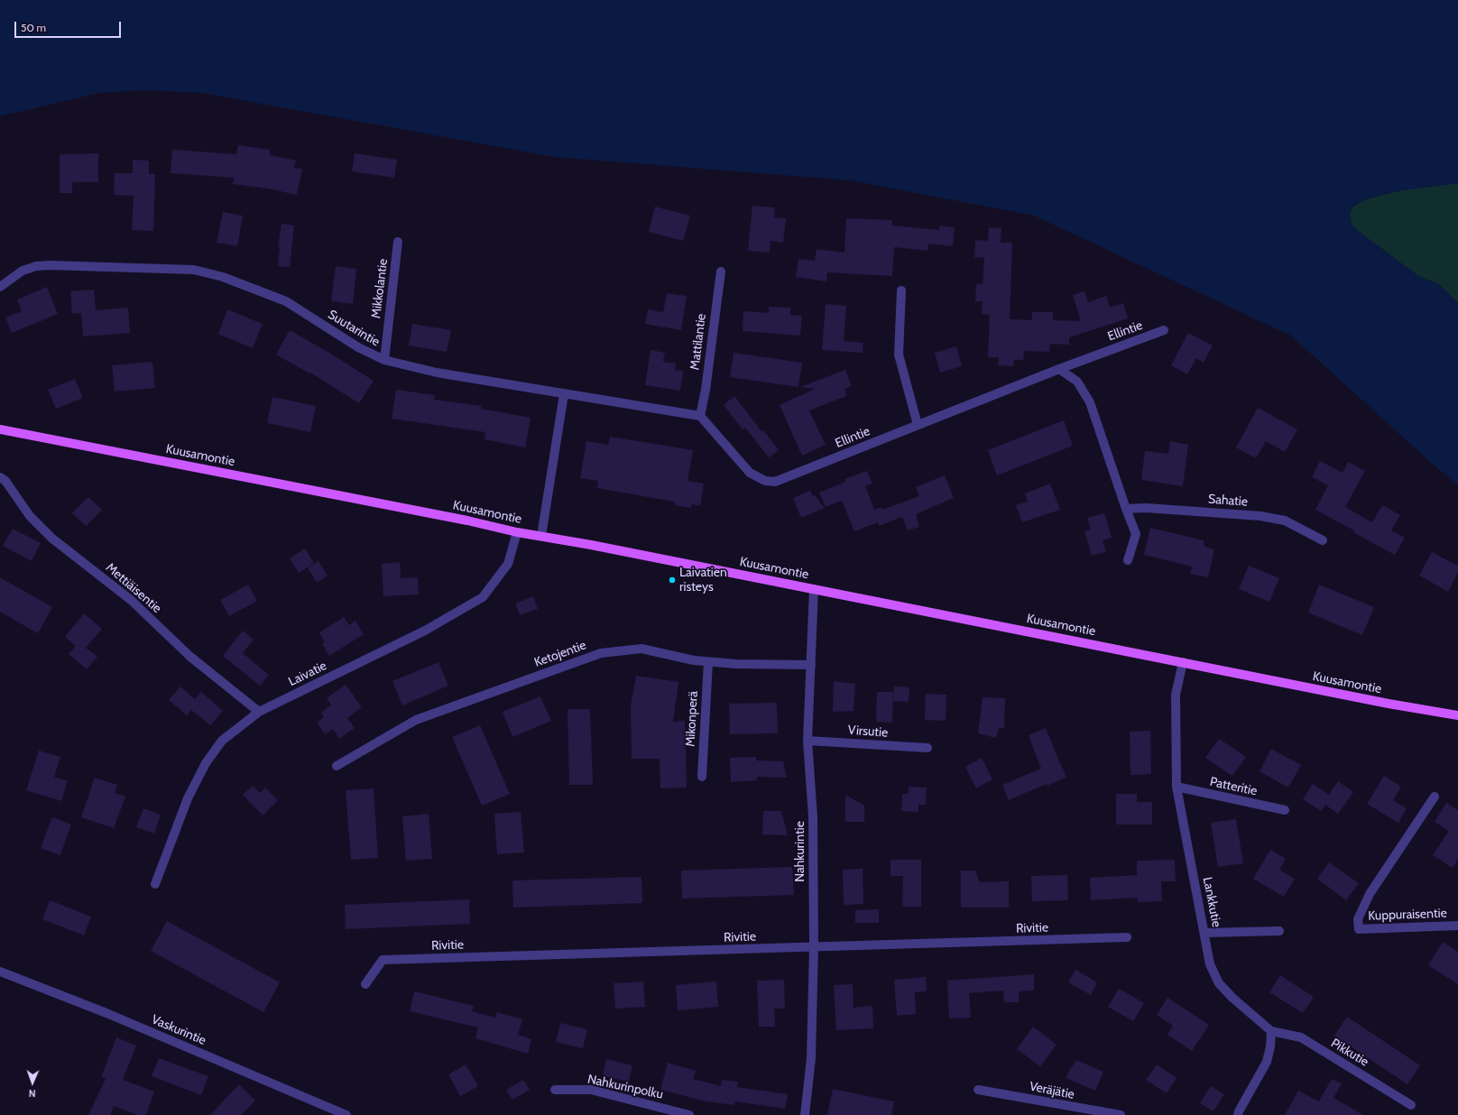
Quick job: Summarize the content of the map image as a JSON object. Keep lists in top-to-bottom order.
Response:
{
  "streets": {
    "main road": ["Kuusamontie"],
    "street": [
      "Mikkolantie",
      "Suutarintie",
      "Ellintie",
      "Mattilantie",
      "Sahatie",
      "Mettiäisentie",
      "Ketojentie",
      "Laivatie",
      "Mikonperä",
      "Virsutie",
      "Patteritie",
      "Nahkurintie",
      "Lankkutie",
      "Kuppuraisentie",
      "Rivitie",
      "Vaskurintie",
      "Pikkutie",
      "Nahkurinpolku",
      "Veräjätie"
    ]
  },
  "crossings": [
    ["Mikkolantie", "Suutarintie"],
    ["Ellintie", "Mattilantie"],
    ["Kuusamontie", "Laivatie"],
    ["Kuusamontie", "Nahkurintie"],
    ["Kuusamontie", "Lankkutie"],
    ["Mettiäisentie", "Laivatie"],
    ["Ketojentie", "Mikonperä"],
    ["Ketojentie", "Nahkurintie"],
    ["Virsutie", "Nahkurintie"],
    ["Patteritie", "Lankkutie"],
    ["Nahkurintie", "Rivitie"],
    ["Lankkutie", "Pikkutie"]
  ],
  "places": ["Laivatien risteys"],
  "scale_bar": "50 m",
  "north": "bottom"
}
